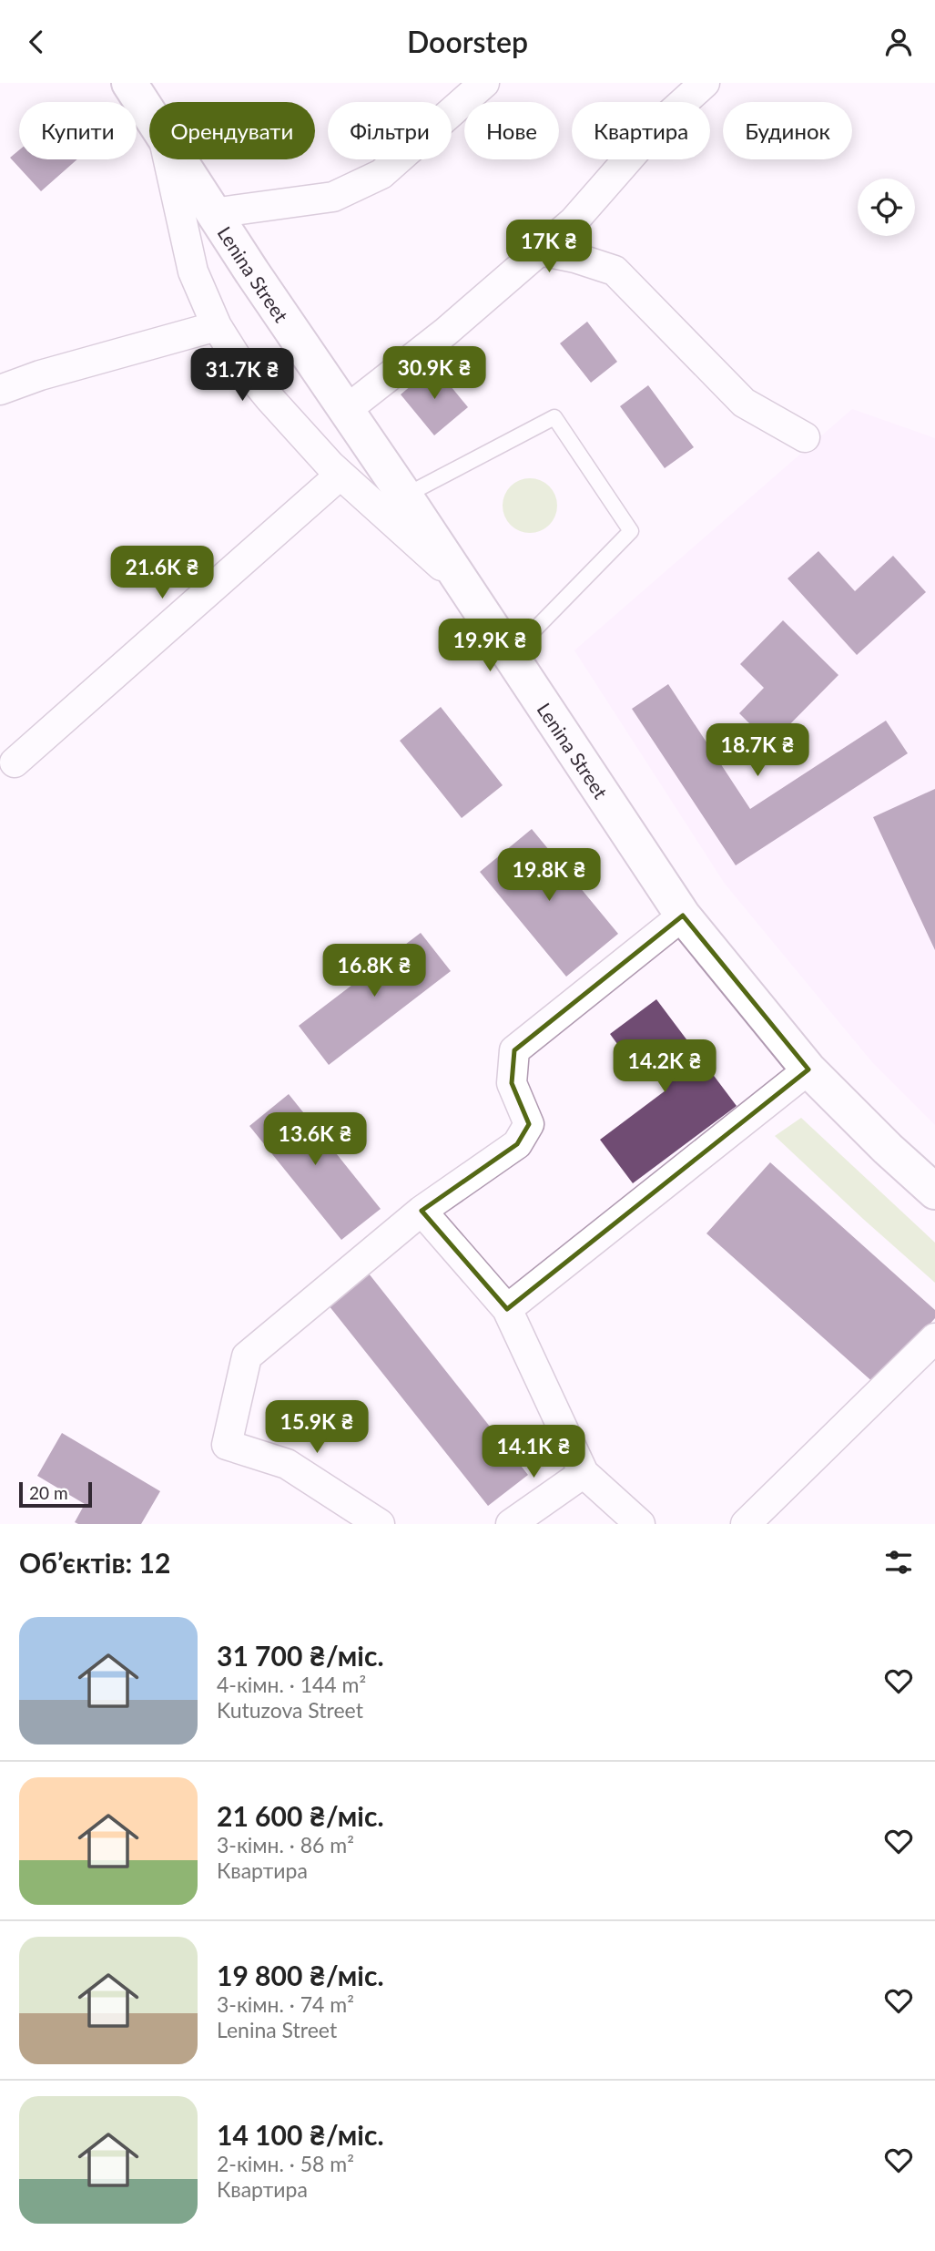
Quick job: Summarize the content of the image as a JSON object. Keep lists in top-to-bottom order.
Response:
{
  "streets": {
    "main road": ["Lenina Street"]
  },
  "scale_bar": "20 m",
  "page": {
    "header": "Doorstep",
    "chip": [
      "Купити",
      "Орендувати",
      "Фільтри",
      "Нове",
      "Квартира",
      "Будинок"
    ],
    "price": [
      "17K ₴",
      "30.9K ₴",
      "31.7K ₴",
      "21.6K ₴",
      "19.9K ₴",
      "18.7K ₴",
      "19.8K ₴",
      "16.8K ₴",
      "14.2K ₴",
      "13.6K ₴",
      "15.9K ₴",
      "14.1K ₴"
    ],
    "scale": "20 m",
    "heading": "Об’єктів: 12",
    "list": [
      {
        "name": "31 700 ₴/міс.",
        "note": "4-кімн. · 144 m² · Kutuzova Street"
      },
      {
        "name": "21 600 ₴/міс.",
        "note": "3-кімн. · 86 m² · Квартира"
      },
      {
        "name": "19 800 ₴/міс.",
        "note": "3-кімн. · 74 m² · Lenina Street"
      },
      {
        "name": "14 100 ₴/міс.",
        "note": "2-кімн. · 58 m² · Квартира"
      }
    ]
  }
}
